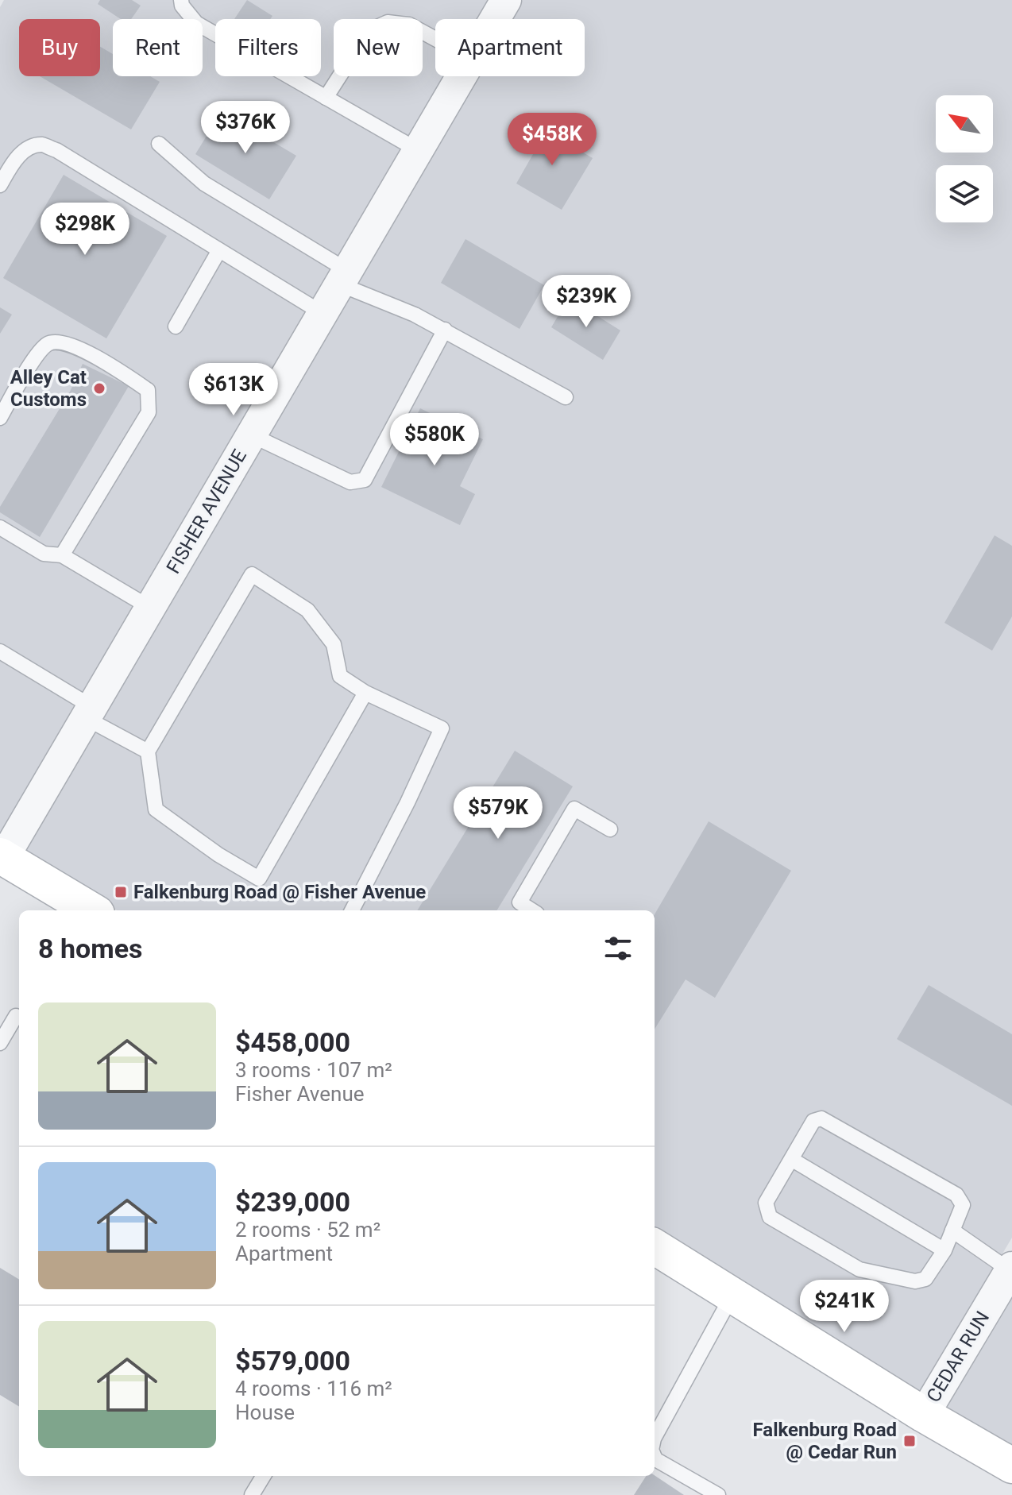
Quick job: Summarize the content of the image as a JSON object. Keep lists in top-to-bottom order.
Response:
{
  "streets": {
    "street": ["FISHER AVENUE", "CEDAR RUN"]
  },
  "places": {
    "other": ["Alley Cat Customs"],
    "transit": ["Falkenburg Road @ Fisher Avenue", "Falkenburg Road @ Cedar Run"]
  },
  "north": "top left",
  "page": {
    "chip": [
      "Buy",
      "Rent",
      "Filters",
      "New",
      "Apartment"
    ],
    "price": [
      "$376K",
      "$458K",
      "$298K",
      "$239K",
      "$613K",
      "$580K",
      "$579K",
      "$241K"
    ],
    "heading": "8 homes",
    "list": [
      {
        "name": "$458,000",
        "note": "3 rooms · 107 m² · Fisher Avenue"
      },
      {
        "name": "$239,000",
        "note": "2 rooms · 52 m² · Apartment"
      },
      {
        "name": "$579,000",
        "note": "4 rooms · 116 m² · House"
      }
    ]
  }
}
